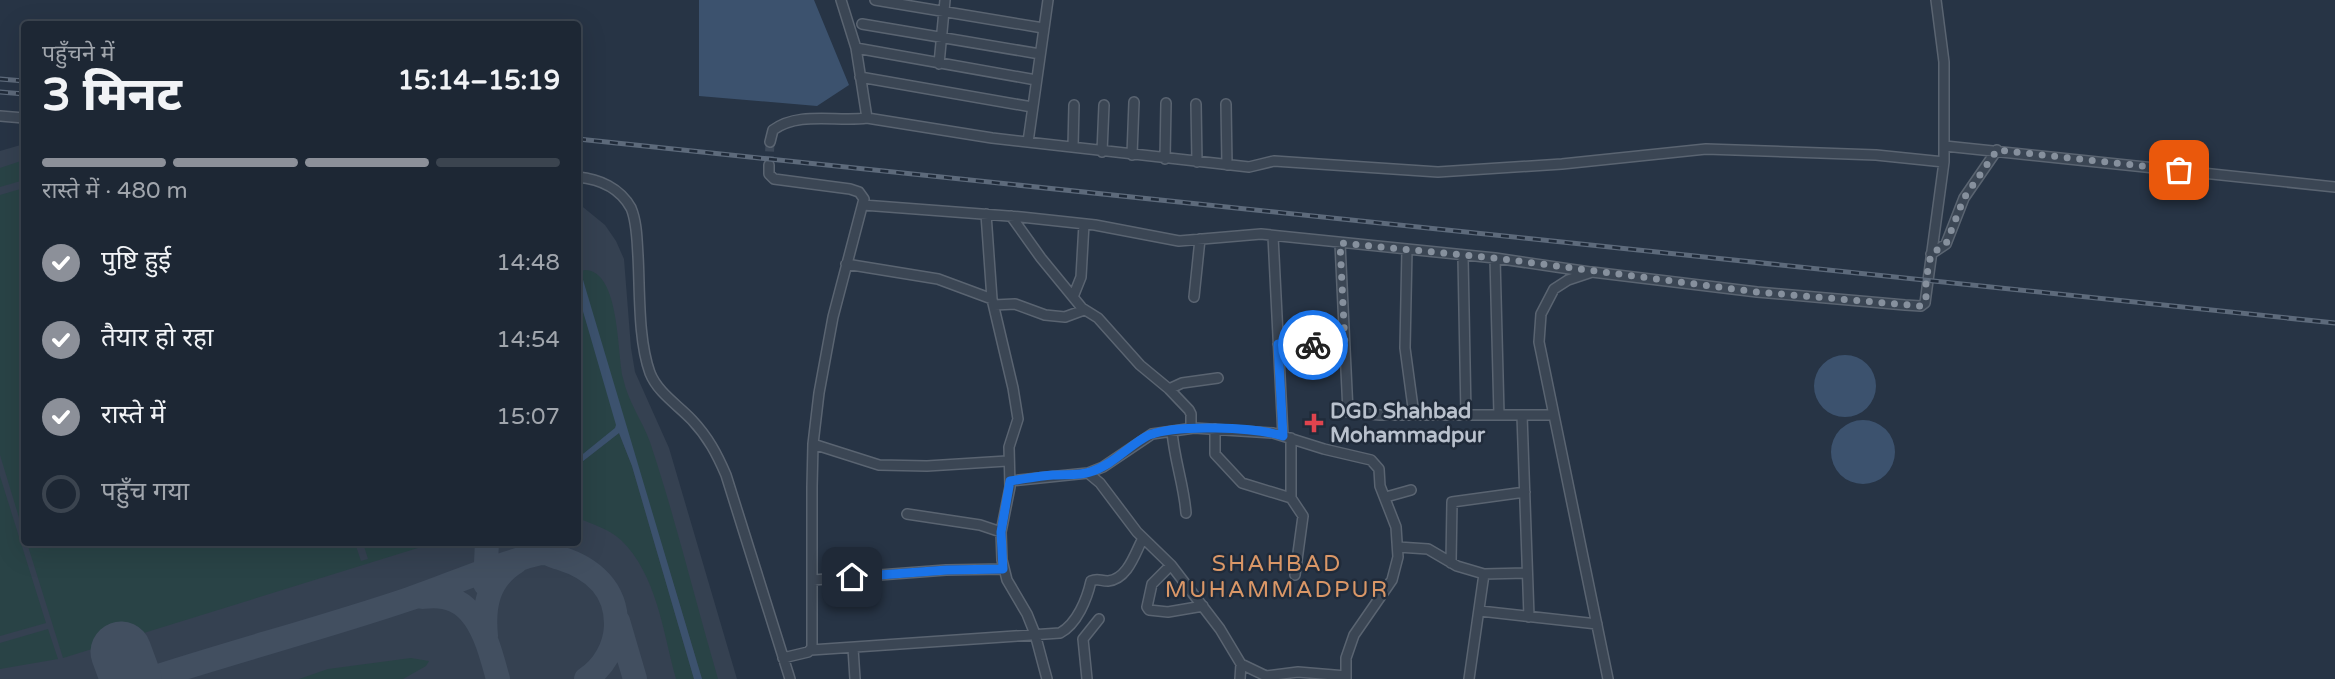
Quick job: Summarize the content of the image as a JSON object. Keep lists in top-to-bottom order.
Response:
{
  "districts": ["SHAHBAD MUHAMMADPUR"],
  "places": {
    "health": ["DGD Shahbad Mohammadpur"]
  },
  "page": {
    "heading": ["3 मिनट", "पहुँचने में", "15:14–15:19"],
    "bar": "रास्ते में · 480 m",
    "list": [
      ["पुष्टि हुई", "14:48"],
      ["तैयार हो रहा", "14:54"],
      ["रास्ते में", "15:07"],
      "पहुँच गया"
    ]
  }
}
